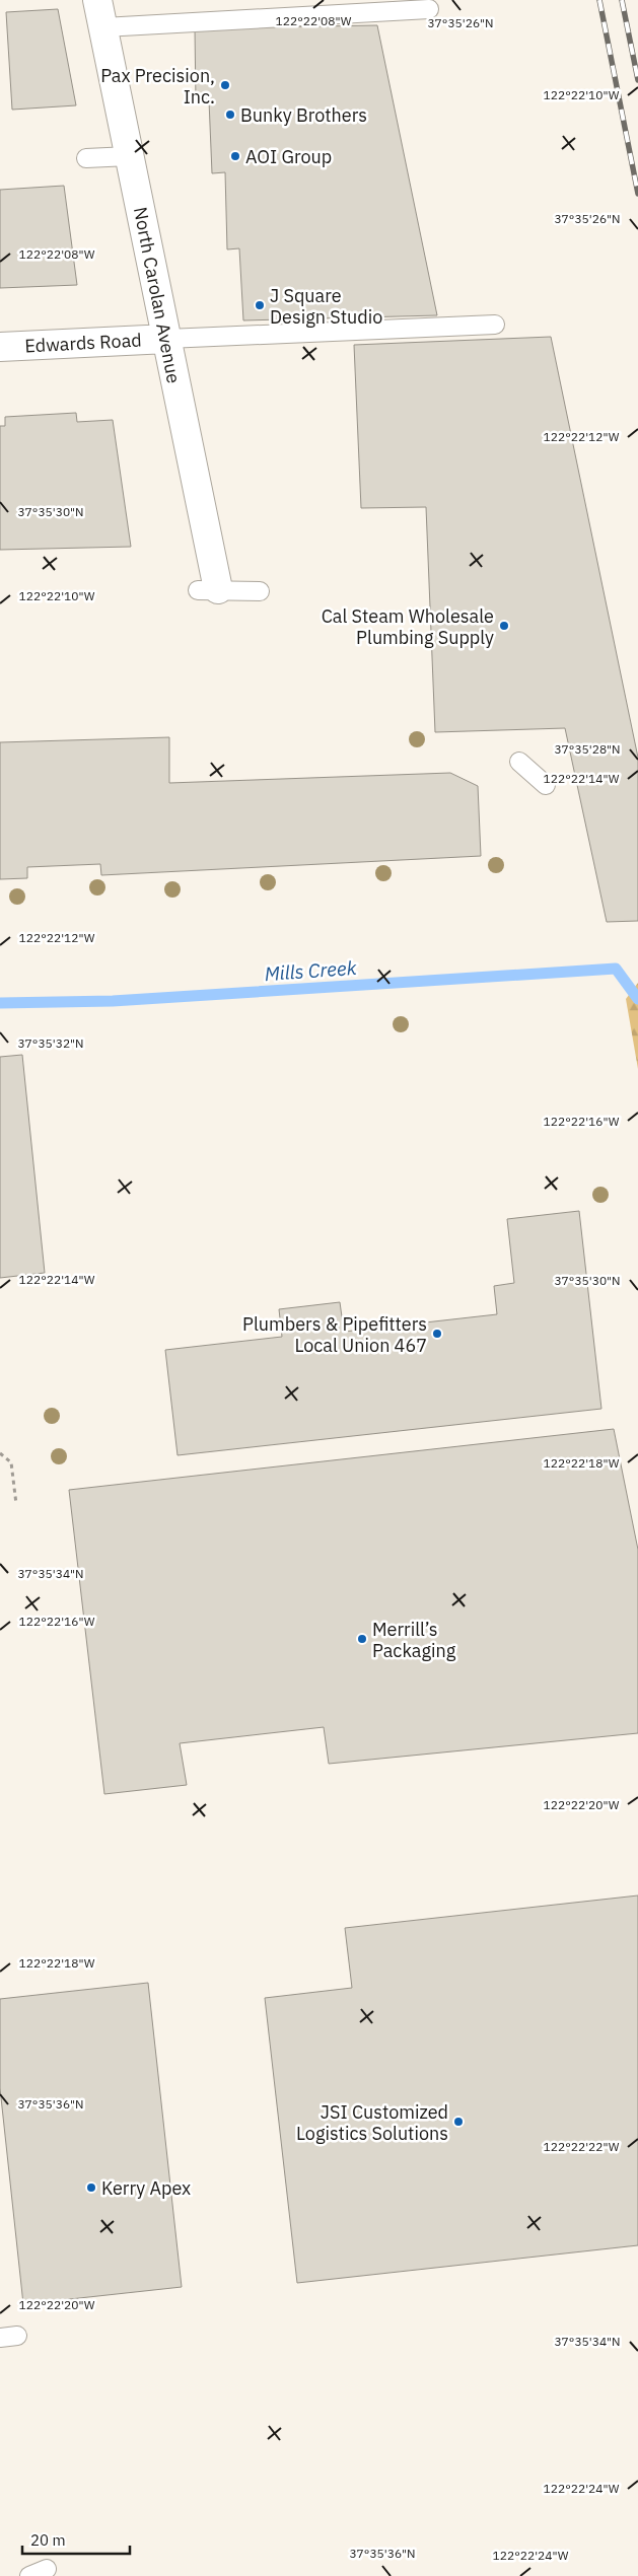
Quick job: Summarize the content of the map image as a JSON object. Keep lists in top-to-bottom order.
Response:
{
  "streets": {
    "street": ["North Carolan Avenue", "Edwards Road"]
  },
  "crossings": [
    ["North Carolan Avenue", "Edwards Road"]
  ],
  "water": ["Mills Creek"],
  "places": [
    "Pax Precision, Inc.",
    "Bunky Brothers",
    "AOI Group",
    "J Square Design Studio",
    "Cal Steam Wholesale Plumbing Supply",
    "Plumbers & Pipefitters Local Union 467",
    "Merrill’s Packaging",
    "JSI Customized Logistics Solutions",
    "Kerry Apex"
  ],
  "scale_bar": "20 m",
  "coordinates": [
    "122°22'08\"W",
    "37°35'26\"N",
    "122°22'10\"W",
    "122°22'12\"W",
    "37°35'30\"N",
    "37°35'28\"N",
    "122°22'14\"W",
    "37°35'32\"N",
    "122°22'16\"W",
    "122°22'18\"W",
    "37°35'34\"N",
    "122°22'20\"W",
    "37°35'36\"N",
    "122°22'22\"W",
    "122°22'24\"W"
  ]
}
